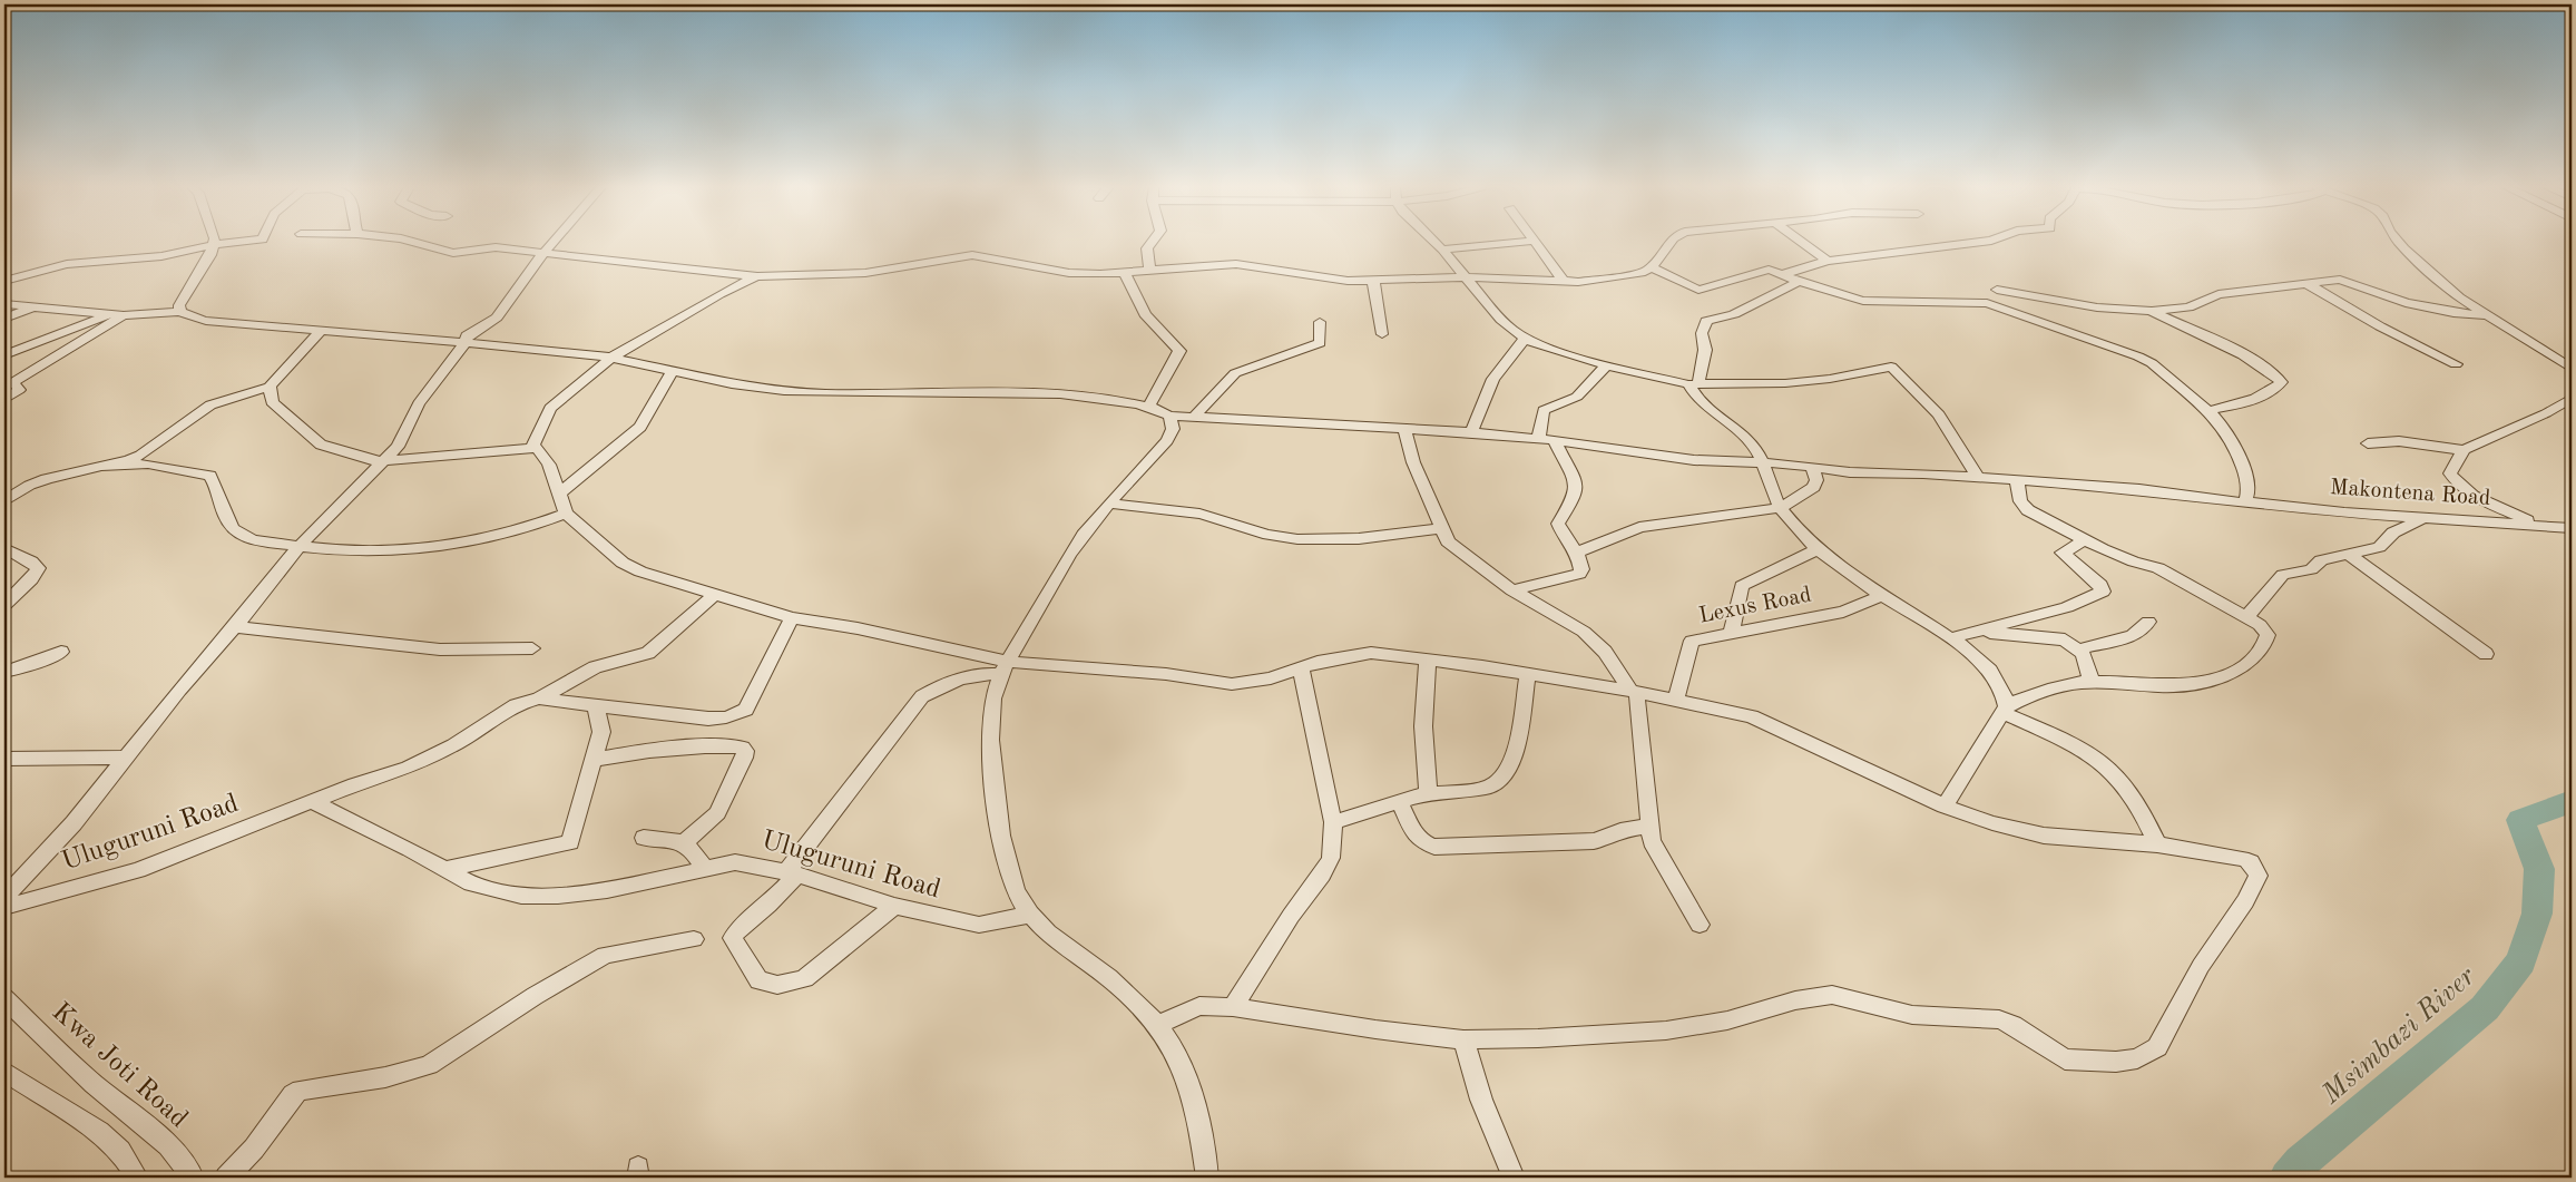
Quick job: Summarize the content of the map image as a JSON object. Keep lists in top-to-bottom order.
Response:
{
  "streets": {
    "street": [
      "Makontena Road",
      "Lexus Road",
      "Uluguruni Road",
      "Kwa Joti Road"
    ]
  },
  "water": ["Msimbazi River"]
}
